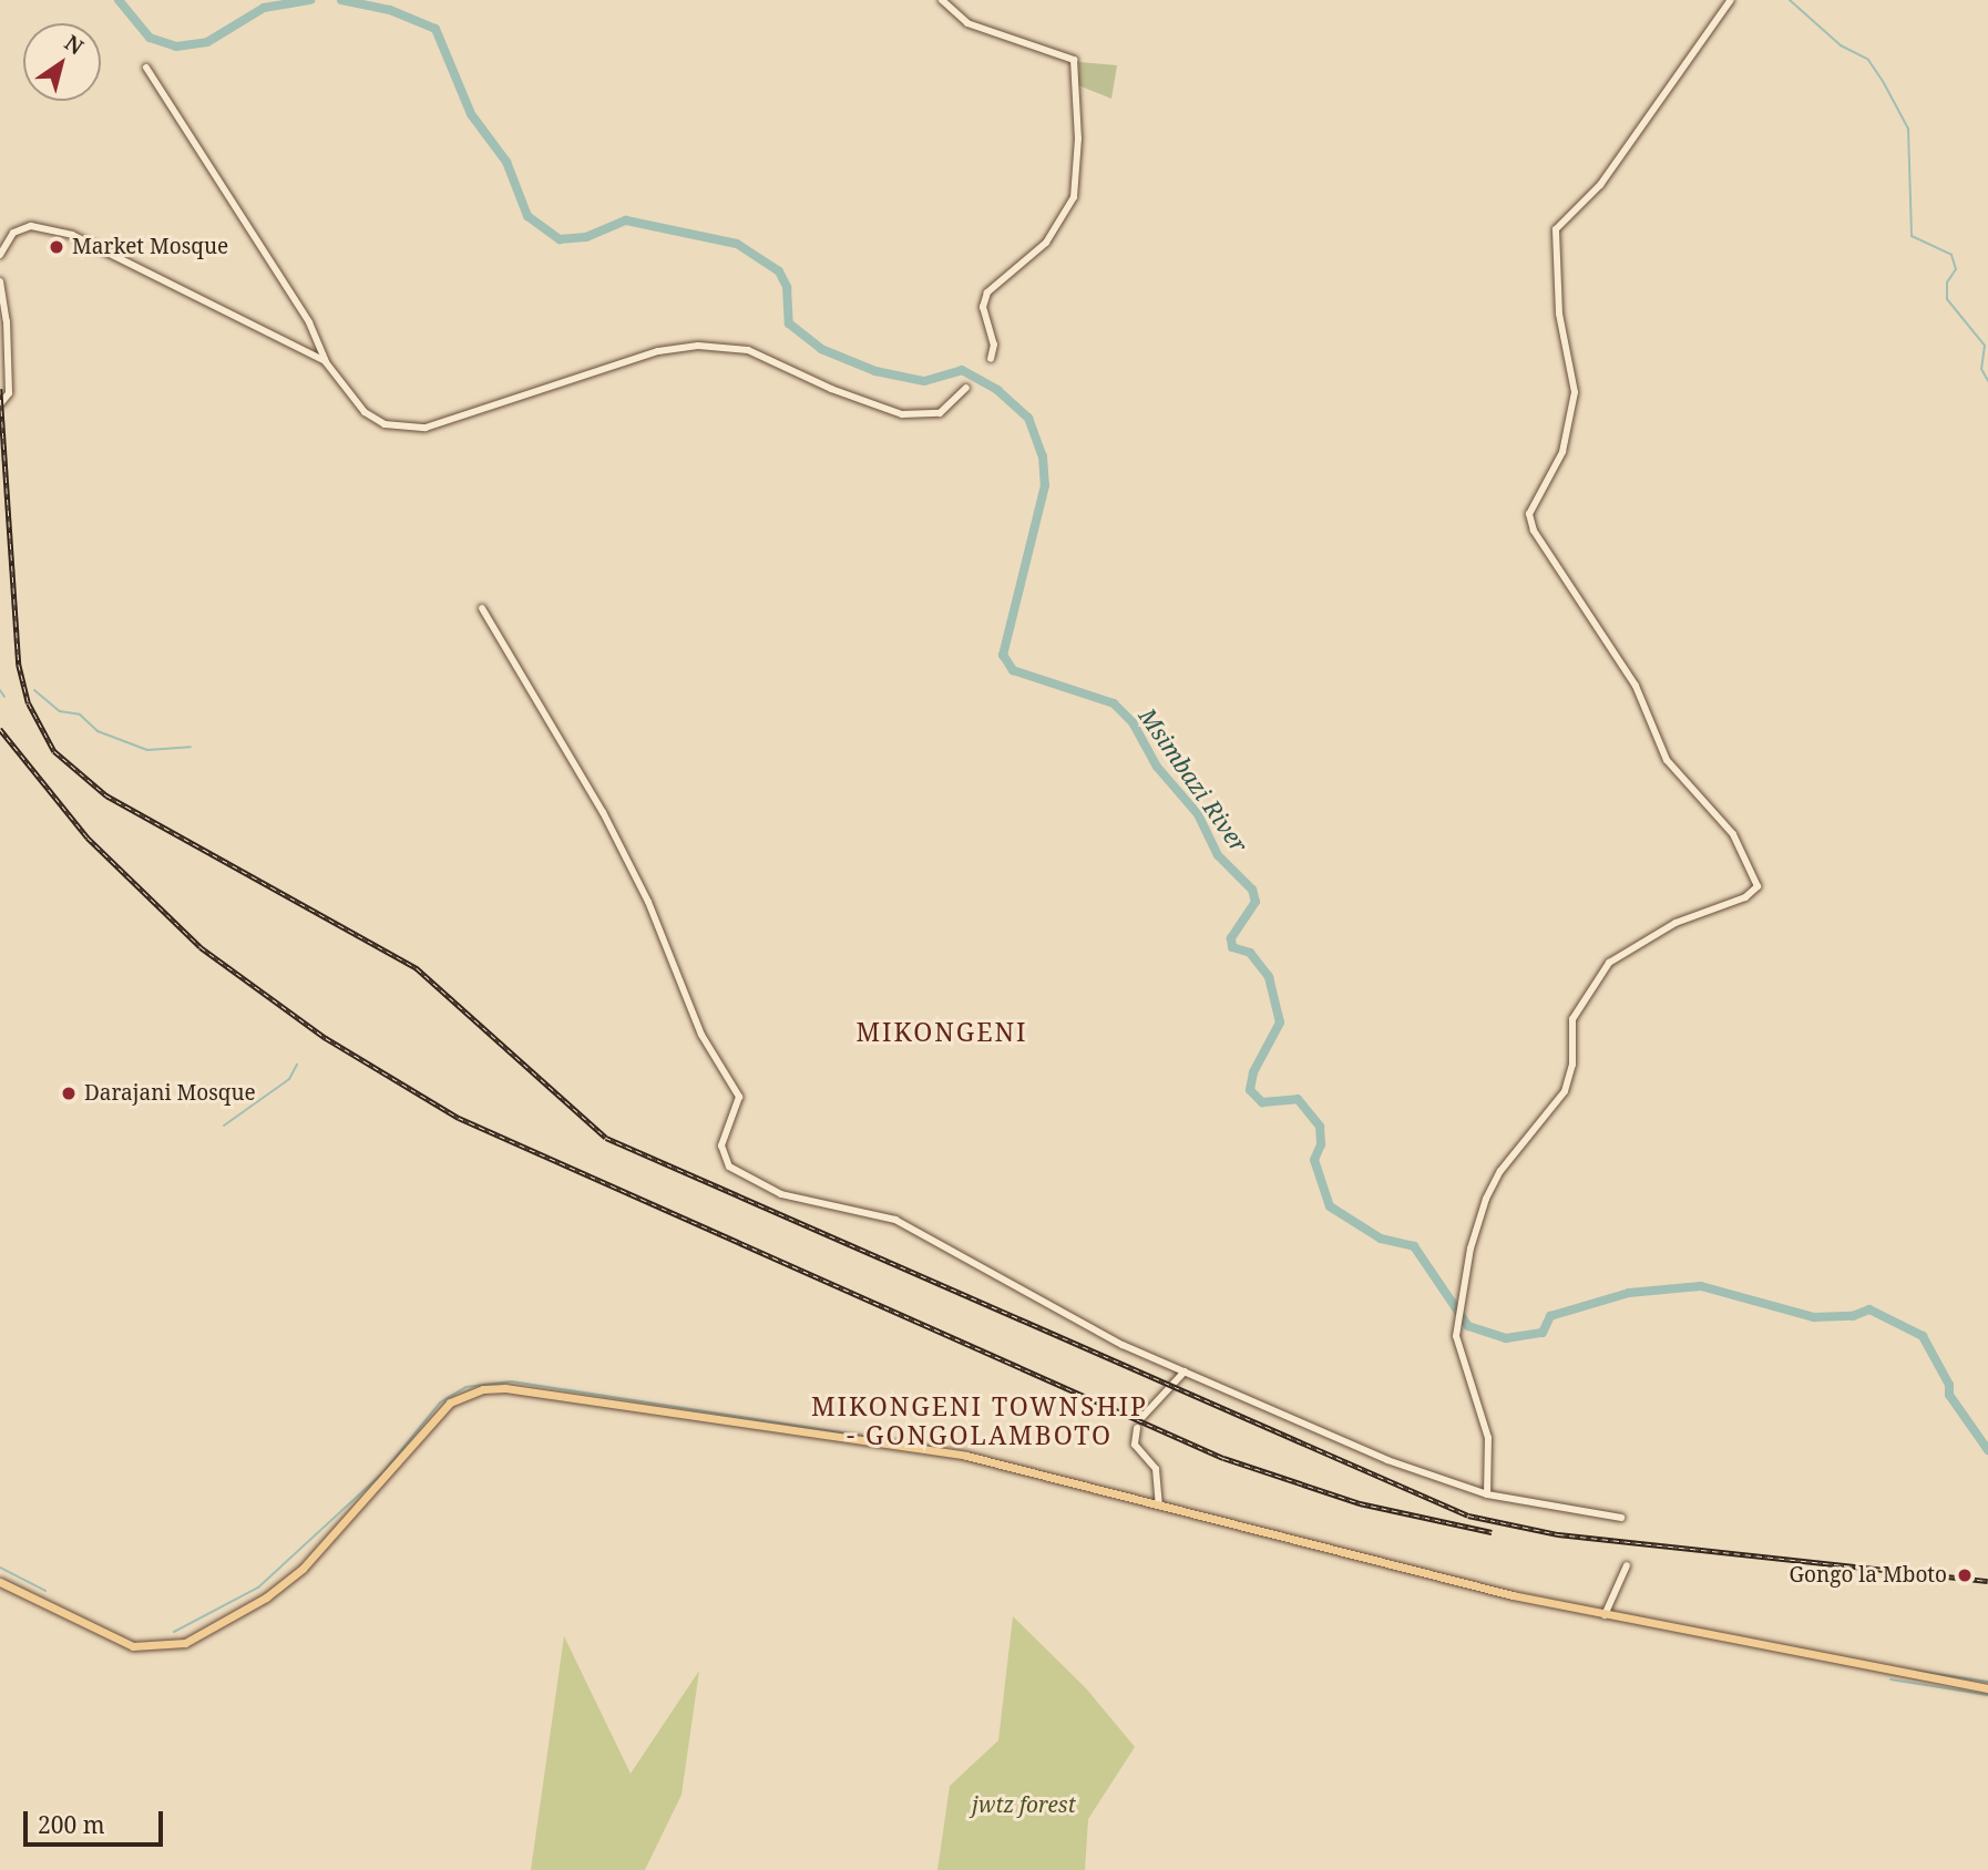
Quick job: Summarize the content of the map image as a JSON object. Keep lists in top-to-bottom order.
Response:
{
  "districts": ["MIKONGENI", "MIKONGENI TOWNSHIP - GONGOLAMBOTO"],
  "water": ["Msimbazi River"],
  "parks": ["jwtz forest"],
  "places": ["Market Mosque", "Darajani Mosque", "Gongo la Mboto"],
  "scale_bar": "200 m",
  "north": "top right"
}
